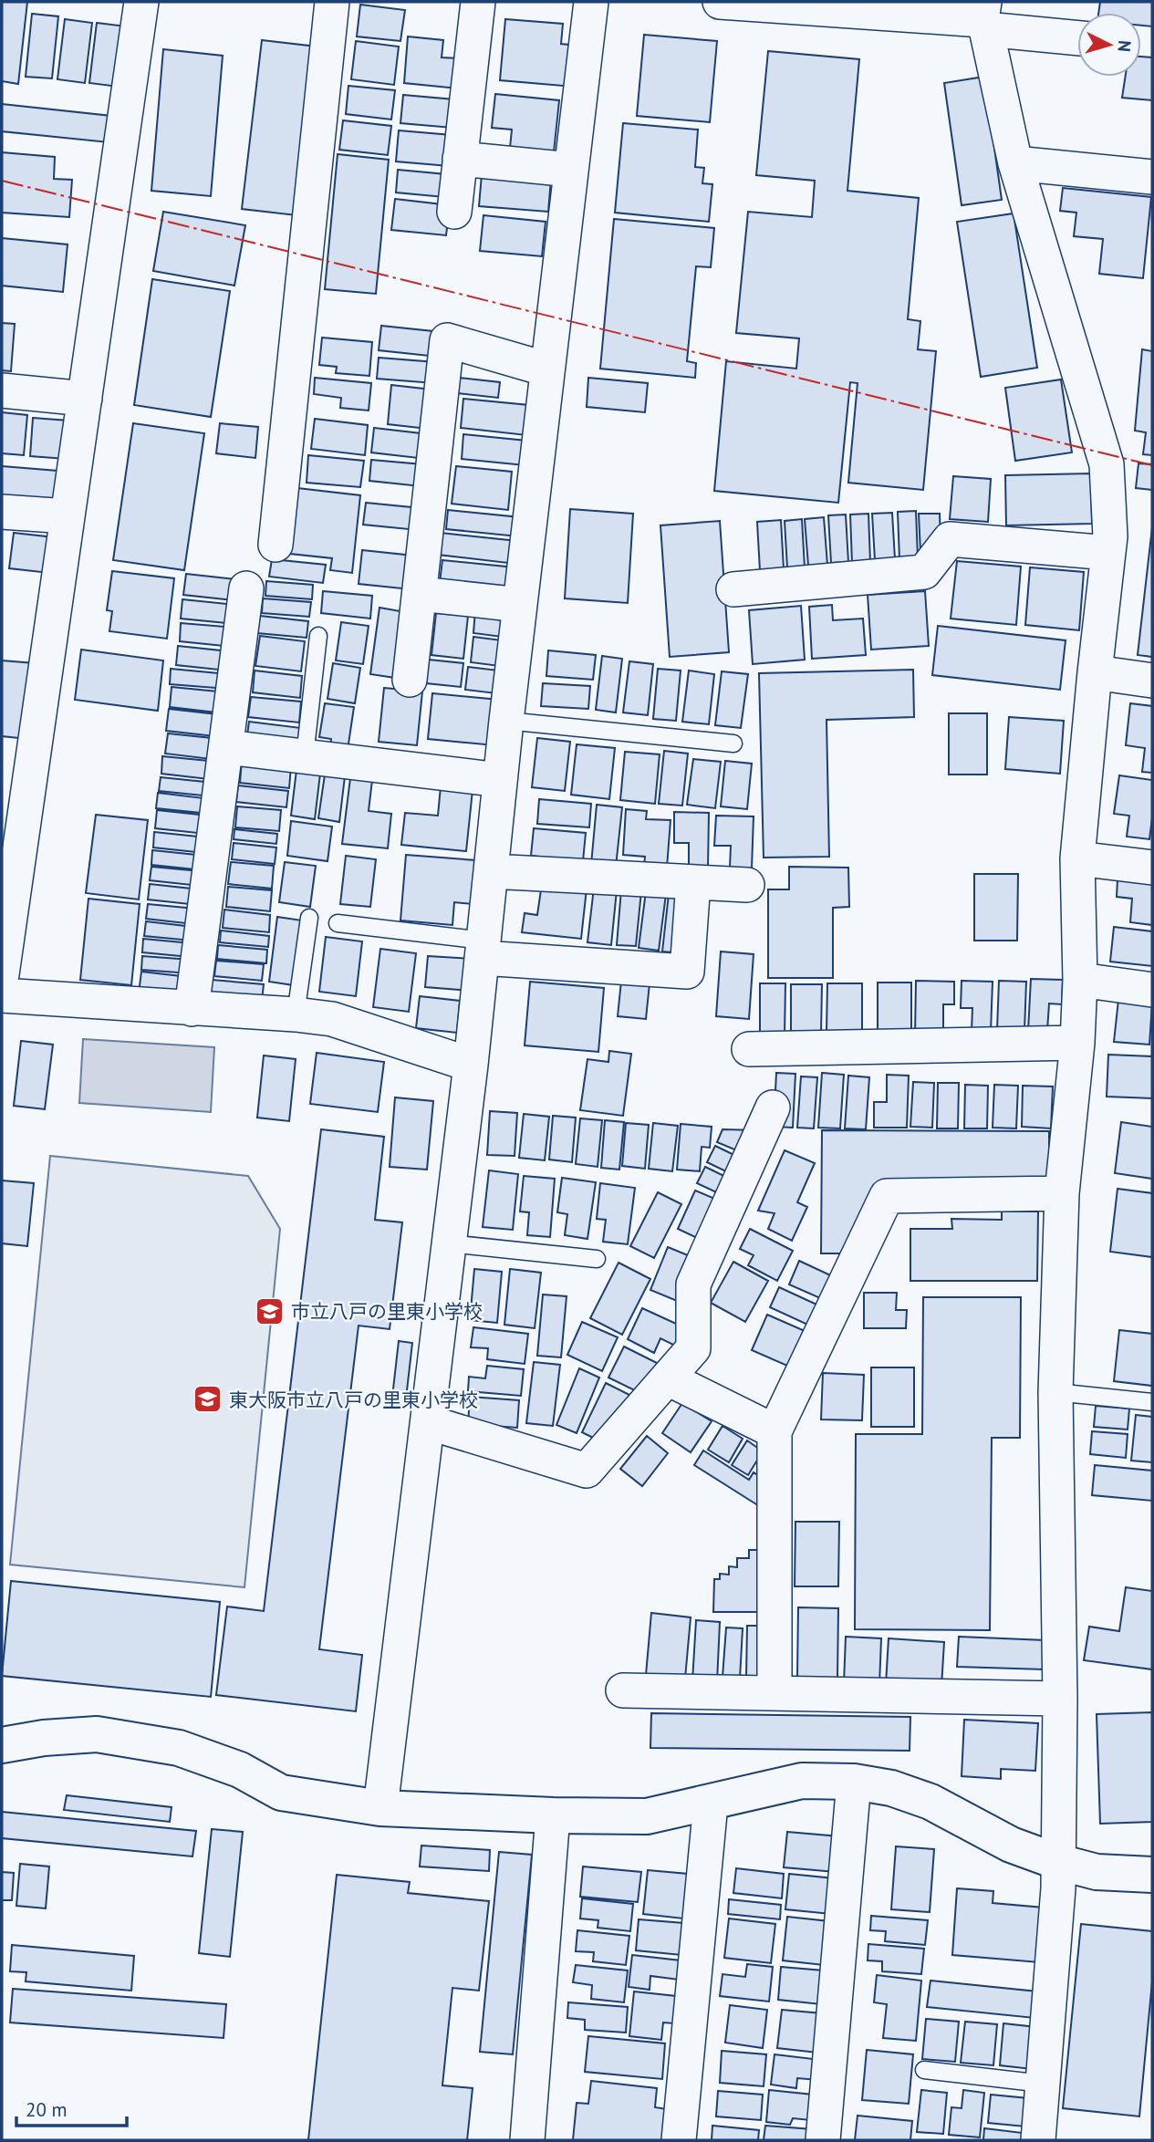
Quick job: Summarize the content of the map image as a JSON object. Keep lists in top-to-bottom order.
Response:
{
  "places": {
    "school or university": ["市立八戸の里東小学校", "東大阪市立八戸の里東小学校"]
  },
  "scale_bar": "20 m",
  "north": "right"
}
